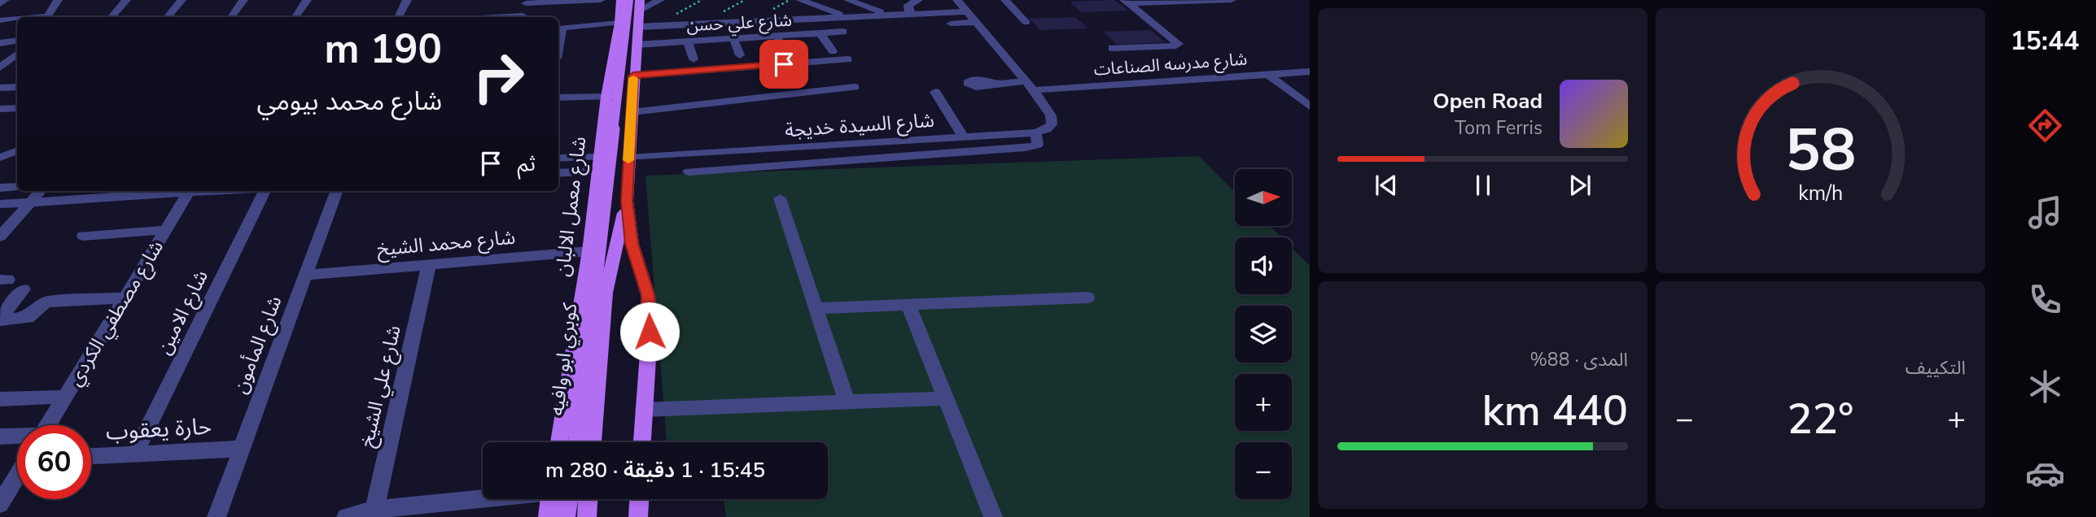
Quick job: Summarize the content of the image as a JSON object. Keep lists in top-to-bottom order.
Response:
{
  "streets": {
    "main road": ["شارع معمل الالبان", "كوبري ابو وافيه"],
    "street": [
      "شارع علي حسن",
      "شارع مدرسه الصناعات",
      "شارع السيدة خديجة",
      "شارع محمد الشيخ",
      "شارع الامين",
      "شارع مصطفي الكردي",
      "شارع المأمون",
      "شارع علي الشيخ",
      "حارة يعقوب"
    ]
  },
  "crossings": [
    ["شارع معمل الالبان", "شارع محمد الشيخ"],
    ["شارع محمد الشيخ", "شارع المأمون"],
    ["شارع محمد الشيخ", "شارع علي الشيخ"],
    ["شارع الامين", "حارة يعقوب"],
    ["شارع المأمون", "حارة يعقوب"]
  ],
  "north": "right",
  "page": {
    "tabs": "15:44",
    "turn": ["190 m", "شارع محمد بيومي"],
    "song": ["Open Road", "Tom Ferris"],
    "then": "ثم",
    "map_buttons": ["+", "−"],
    "tile": [
      "التكييف",
      ["المدى · 88%", "440 km"]
    ],
    "heat": ["−", "22°", "+"],
    "limit": "60",
    "trip": "15:45 · 1 دقيقة · 280 m",
    "gauge": ["58", "km/h"]
  }
}
